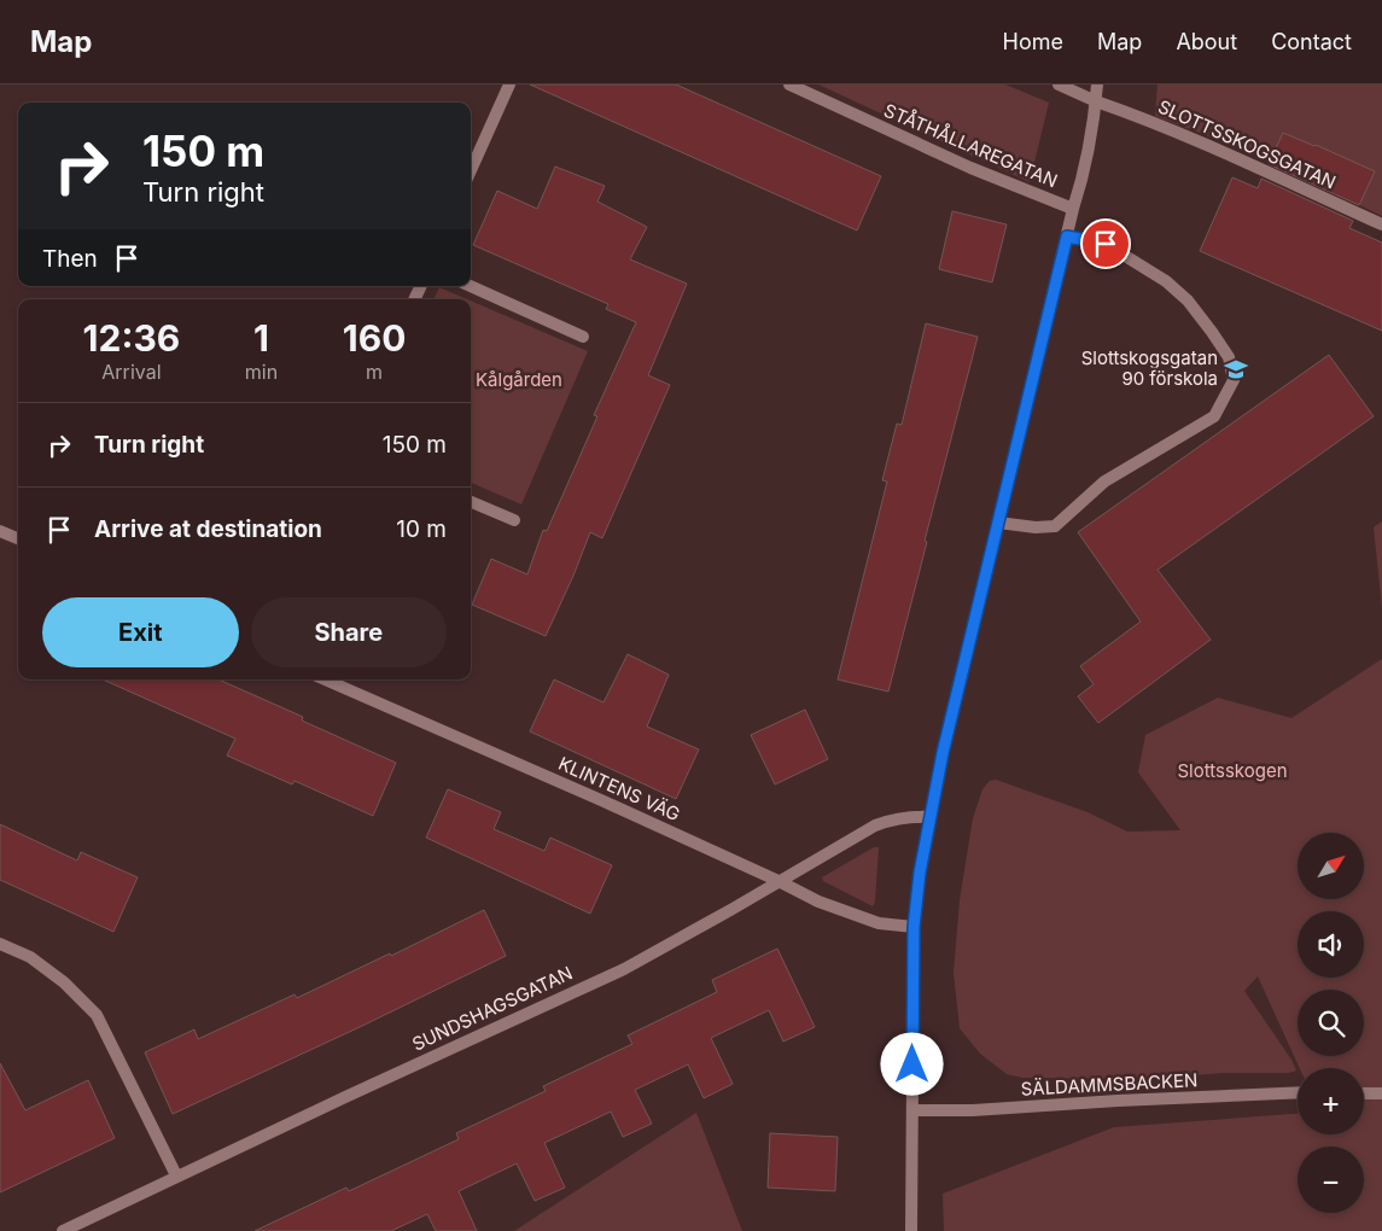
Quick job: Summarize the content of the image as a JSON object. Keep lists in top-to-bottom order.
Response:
{
  "streets": {
    "street": [
      "SLOTTSSKOGSGATAN",
      "STÅTHÅLLAREGATAN",
      "KLINTENS VÄG",
      "SUNDSHAGSGATAN",
      "SÄLDAMMSBACKEN"
    ]
  },
  "crossings": [
    ["KLINTENS VÄG", "SUNDSHAGSGATAN"]
  ],
  "parks": ["Kålgården", "Slottsskogen"],
  "places": {
    "school or university": ["Slottskogsgatan 90 förskola"]
  },
  "north": "top right",
  "page": {
    "header": "Map",
    "nav": [
      "Home",
      "Map",
      "About",
      "Contact"
    ],
    "turn": ["150 m", "Turn right"],
    "then": "Then",
    "eta": [
      "12:36",
      "Arrival",
      "1",
      "min",
      "160",
      "m"
    ],
    "list": [
      {
        "name": "Turn right",
        "value": "150 m"
      },
      {
        "name": "Arrive at destination",
        "value": "10 m"
      }
    ],
    "buttons": ["Exit", "Share"],
    "map_buttons": ["+", "−"]
  }
}
